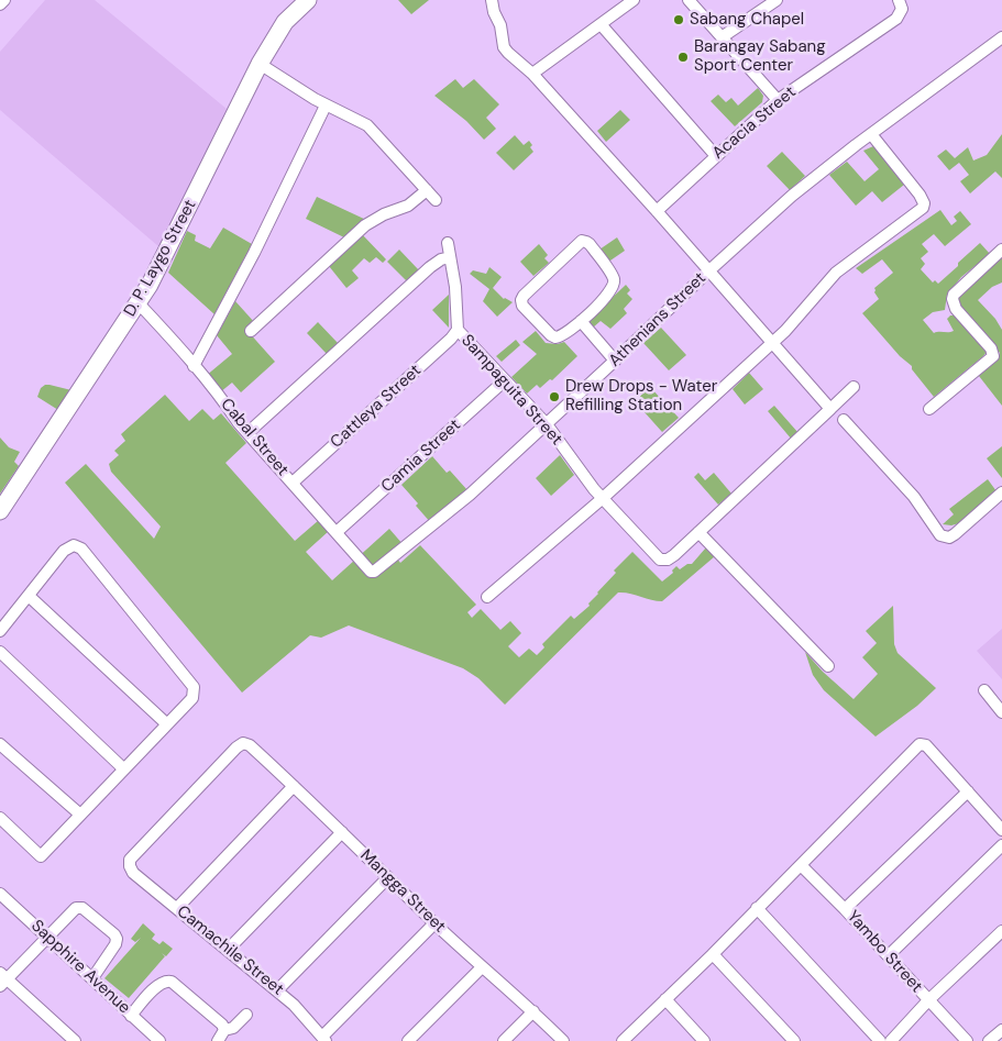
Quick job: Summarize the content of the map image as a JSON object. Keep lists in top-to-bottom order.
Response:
{
  "streets": {
    "main road": ["D. P. Laygo Street"],
    "street": [
      "Acacia Street",
      "Athenians Street",
      "Sampaguita Street",
      "Cattleya Street",
      "Cabal Street",
      "Camia Street",
      "Mangga Street",
      "Camachile Street",
      "Yambo Street",
      "Sapphire Avenue"
    ]
  },
  "crossings": [
    ["D. P. Laygo Street", "Cabal Street"],
    ["Athenians Street", "Sampaguita Street"],
    ["Athenians Street", "Cabal Street"],
    ["Sampaguita Street", "Cattleya Street"],
    ["Sampaguita Street", "Camia Street"],
    ["Cattleya Street", "Cabal Street"],
    ["Cabal Street", "Camia Street"],
    ["Mangga Street", "Camachile Street"]
  ],
  "places": ["Sabang Chapel", "Barangay Sabang Sport Center", "Drew Drops - Water Refilling Station"]
}
